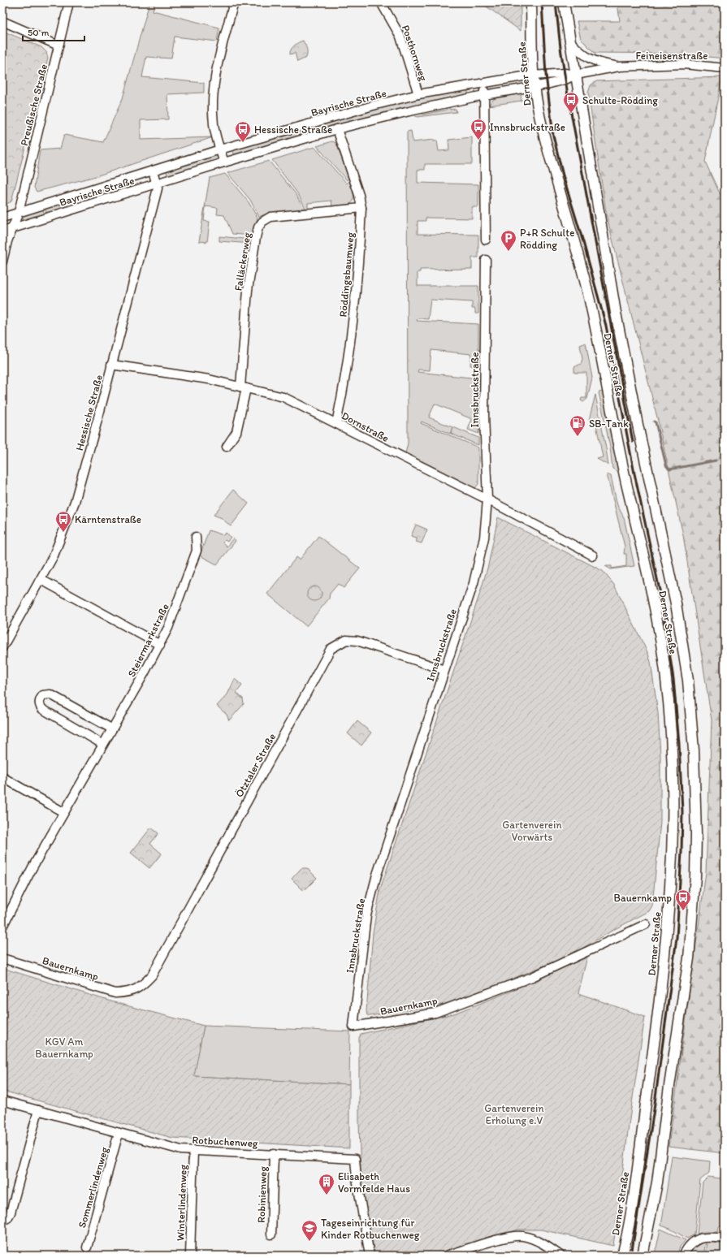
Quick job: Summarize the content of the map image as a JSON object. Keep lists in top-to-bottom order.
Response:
{
  "streets": {
    "main road": ["Derner Straße"],
    "street": [
      "Posthornweg",
      "Feineisenstraße",
      "Bayrische Straße",
      "Preußische Straße",
      "Falläckerweg",
      "Röddingsbaumweg",
      "Innsbruckstraße",
      "Hessische Straße",
      "Dornstraße",
      "Steiermarkstraße",
      "Ötztaler Straße",
      "Bauernkamp",
      "Rotbuchenweg",
      "Sommerlindenweg",
      "Robinienweg",
      "Winterlindenweg"
    ]
  },
  "crossings": [
    ["Posthornweg", "Bayrische Straße"],
    ["Feineisenstraße", "Derner Straße"],
    ["Feineisenstraße", "Bayrische Straße"],
    ["Derner Straße", "Bayrische Straße"],
    ["Bayrische Straße", "Preußische Straße"],
    ["Bayrische Straße", "Röddingsbaumweg"],
    ["Bayrische Straße", "Hessische Straße"],
    ["Falläckerweg", "Röddingsbaumweg"],
    ["Falläckerweg", "Dornstraße"],
    ["Röddingsbaumweg", "Dornstraße"],
    ["Innsbruckstraße", "Dornstraße"],
    ["Innsbruckstraße", "Ötztaler Straße"],
    ["Innsbruckstraße", "Bauernkamp"],
    ["Hessische Straße", "Dornstraße"],
    ["Ötztaler Straße", "Bauernkamp"],
    ["Rotbuchenweg", "Sommerlindenweg"],
    ["Rotbuchenweg", "Robinienweg"],
    ["Rotbuchenweg", "Winterlindenweg"]
  ],
  "parks": ["Gartenverein Vorwärts", "KGV Am Bauernkamp", "Gartenverein Erholung e.V"],
  "places": {
    "bus stop": [
      "Schulte-Rödding",
      "Innsbruckstraße",
      "Hessische Straße",
      "Kärntenstraße",
      "Bauernkamp"
    ],
    "parking": ["P+R Schulte Rödding"],
    "fuel station": ["SB-Tank"],
    "building": ["Elisabeth Vormfelde Haus"],
    "school or university": ["Tageseinrichtung für Kinder Rotbuchenweg"]
  },
  "scale_bar": "50 m"
}
